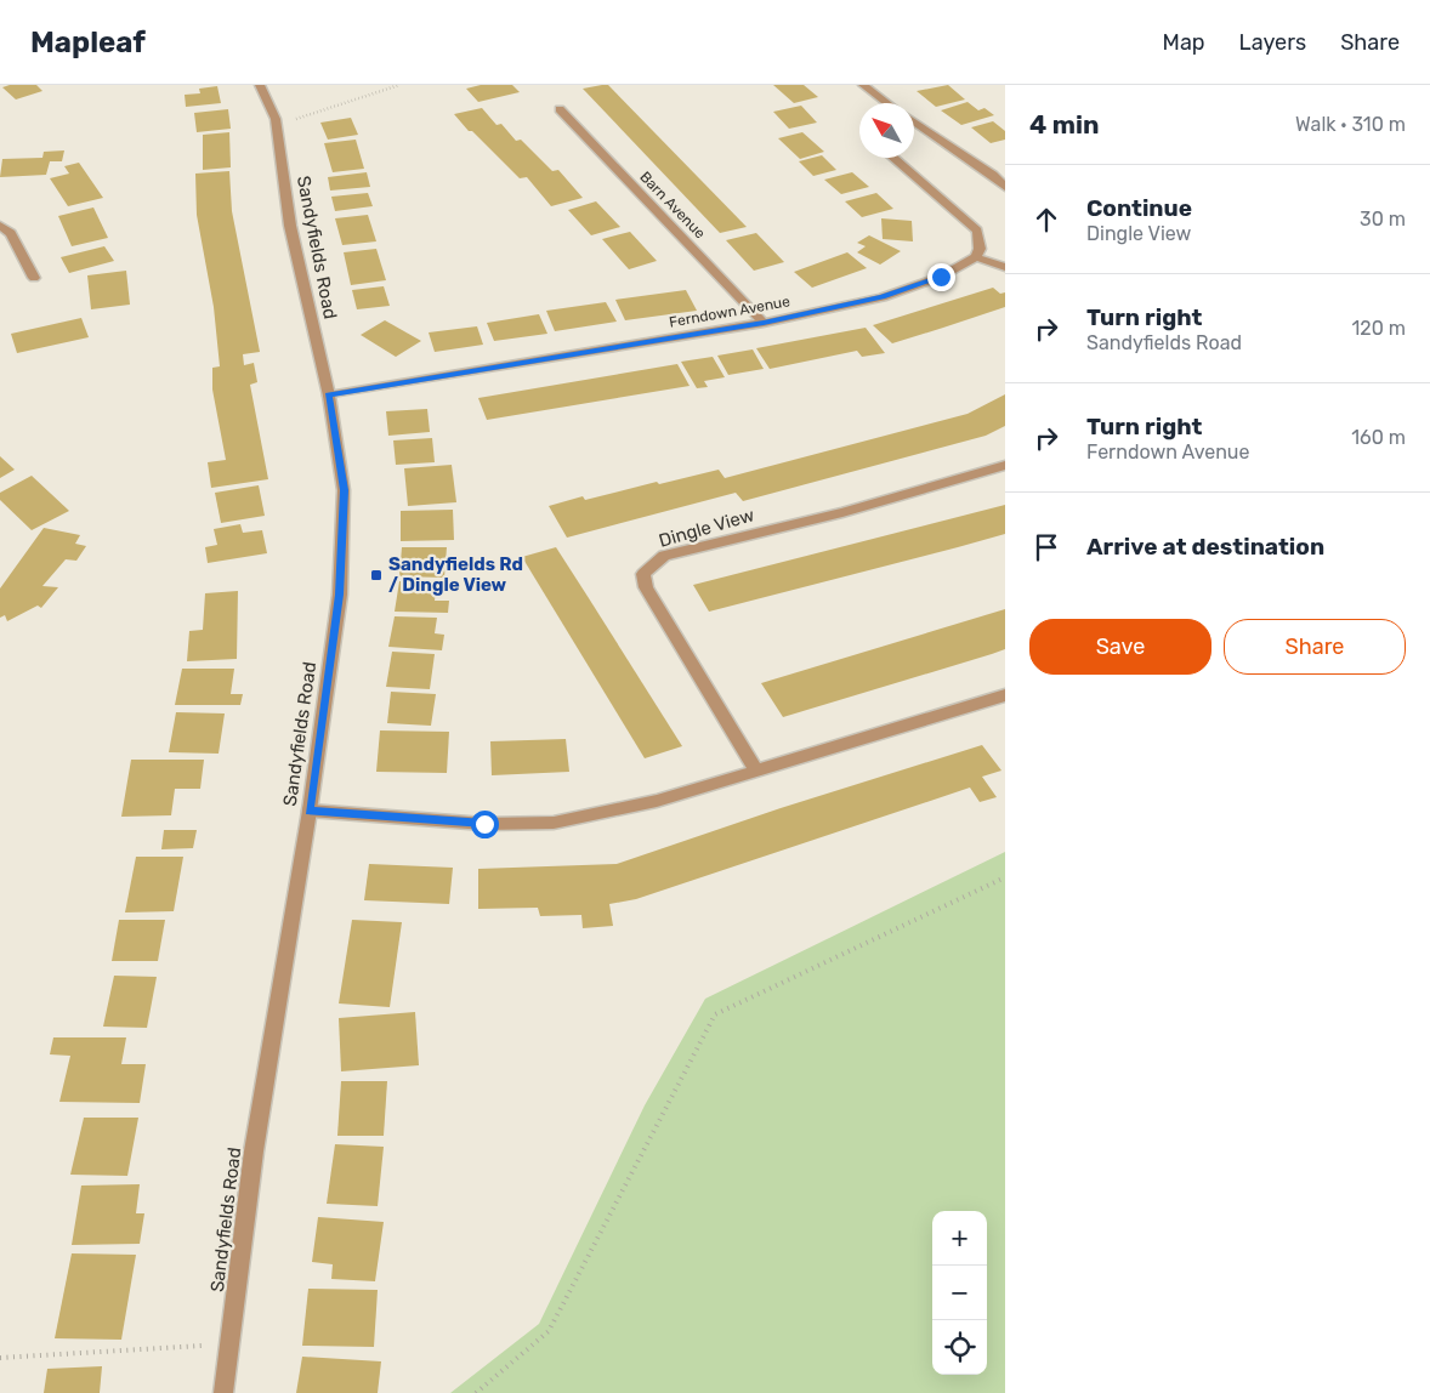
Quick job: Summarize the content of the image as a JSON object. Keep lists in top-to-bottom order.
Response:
{
  "streets": {
    "street": [
      "Barn Avenue",
      "Sandyfields Road",
      "Ferndown Avenue",
      "Dingle View"
    ]
  },
  "crossings": [
    ["Barn Avenue", "Ferndown Avenue"],
    ["Sandyfields Road", "Ferndown Avenue"]
  ],
  "places": {
    "transit": ["Sandyfields Rd / Dingle View"]
  },
  "north": "top left",
  "page": {
    "header": "Mapleaf",
    "nav": ["Map", "Layers", "Share"],
    "heading": ["4 min", "Walk · 310 m"],
    "list": [
      ["Continue", "Dingle View", "30 m"],
      ["Turn right", "Sandyfields Road", "120 m"],
      ["Turn right", "Ferndown Avenue", "160 m"],
      "Arrive at destination"
    ],
    "buttons": ["Save", "Share"],
    "map_buttons": ["+", "−"]
  }
}
